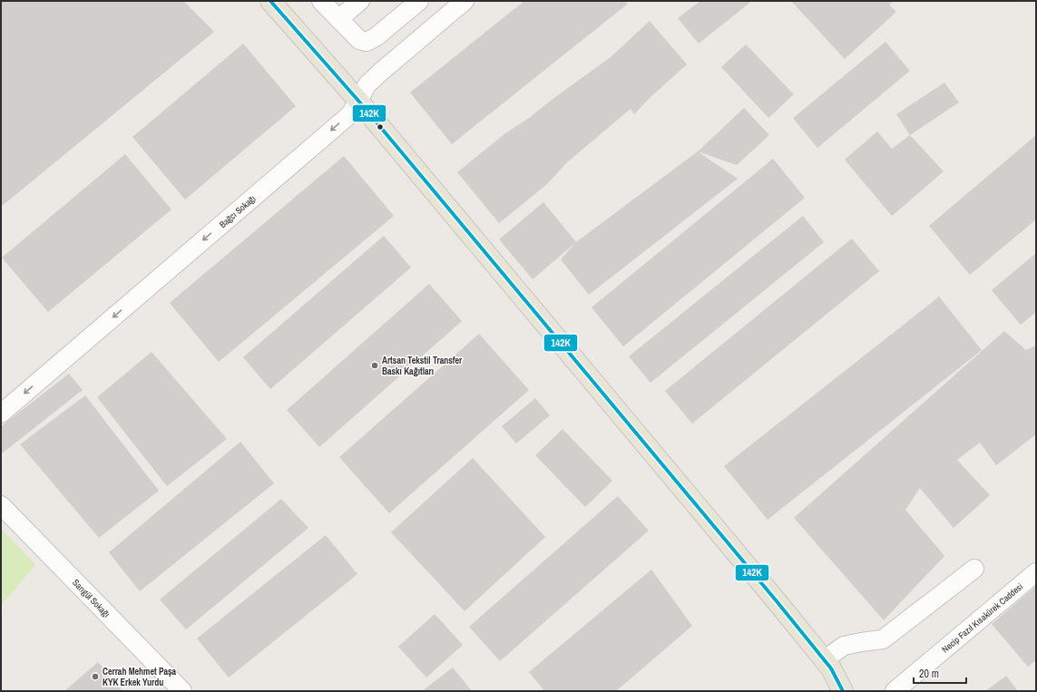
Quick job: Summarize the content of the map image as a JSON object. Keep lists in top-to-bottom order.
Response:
{
  "streets": {
    "street": ["Bağcı Sokağı", "Sarıgül Sokağı", "Necip Fazıl Kısakürek Caddesi"]
  },
  "one_way": ["Bağcı Sokağı"],
  "places": ["Artsan Tekstil Transfer Baskı Kağıtları", "Cerrah Mehmet Paşa KYK Erkek Yurdu"],
  "lines": ["transit line 142K"],
  "scale_bar": "20 m"
}
